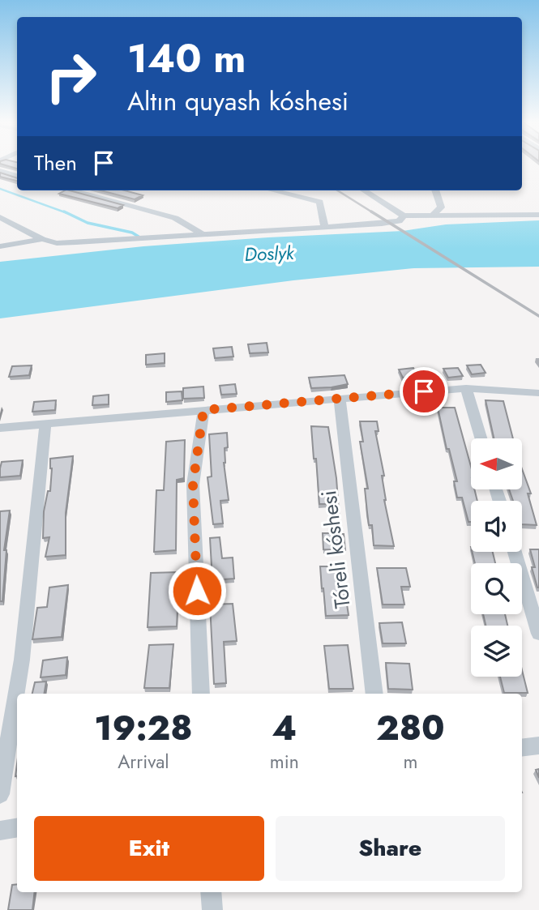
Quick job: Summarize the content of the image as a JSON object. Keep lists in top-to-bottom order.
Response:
{
  "streets": {
    "street": ["Tóreli kóshesi"]
  },
  "water": ["Doslyk"],
  "north": "left",
  "page": {
    "turn": ["140 m", "Altın quyash kóshesi"],
    "then": "Then",
    "eta": [
      "19:28",
      "Arrival",
      "4",
      "min",
      "280",
      "m"
    ],
    "buttons": ["Exit", "Share"]
  }
}
